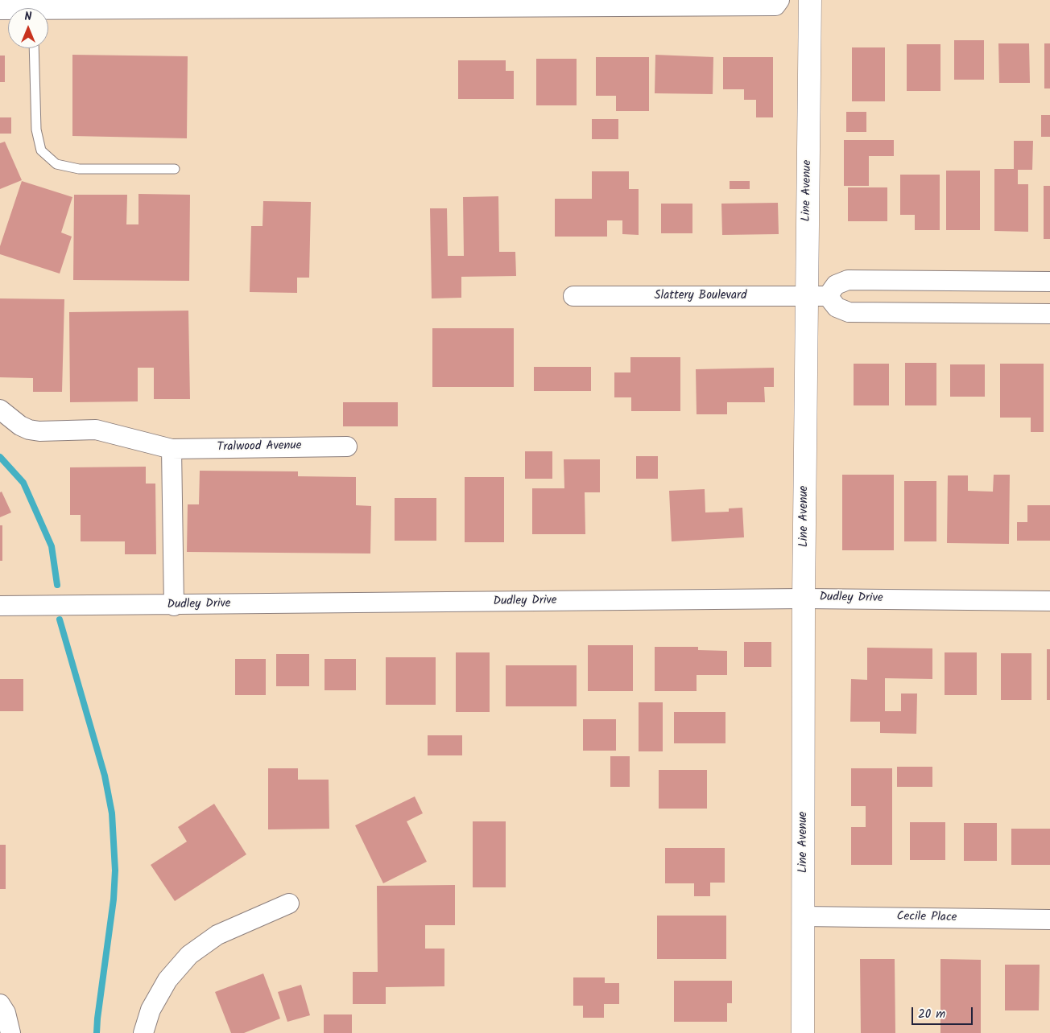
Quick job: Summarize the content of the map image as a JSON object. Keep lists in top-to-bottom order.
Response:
{
  "streets": {
    "main road": ["Line Avenue"],
    "street": [
      "Slattery Boulevard",
      "Tralwood Avenue",
      "Dudley Drive",
      "Cecile Place"
    ]
  },
  "crossings": [
    ["Line Avenue", "Slattery Boulevard"],
    ["Line Avenue", "Dudley Drive"],
    ["Line Avenue", "Cecile Place"]
  ],
  "scale_bar": "20 m",
  "north": "top"
}
